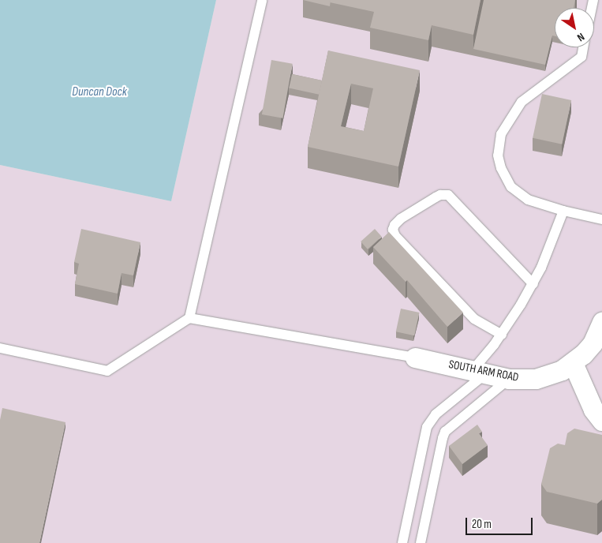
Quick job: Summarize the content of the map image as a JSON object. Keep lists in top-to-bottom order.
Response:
{
  "streets": {
    "street": ["SOUTH ARM ROAD"]
  },
  "water": ["Duncan Dock"],
  "scale_bar": "20 m",
  "north": "bottom right"
}
